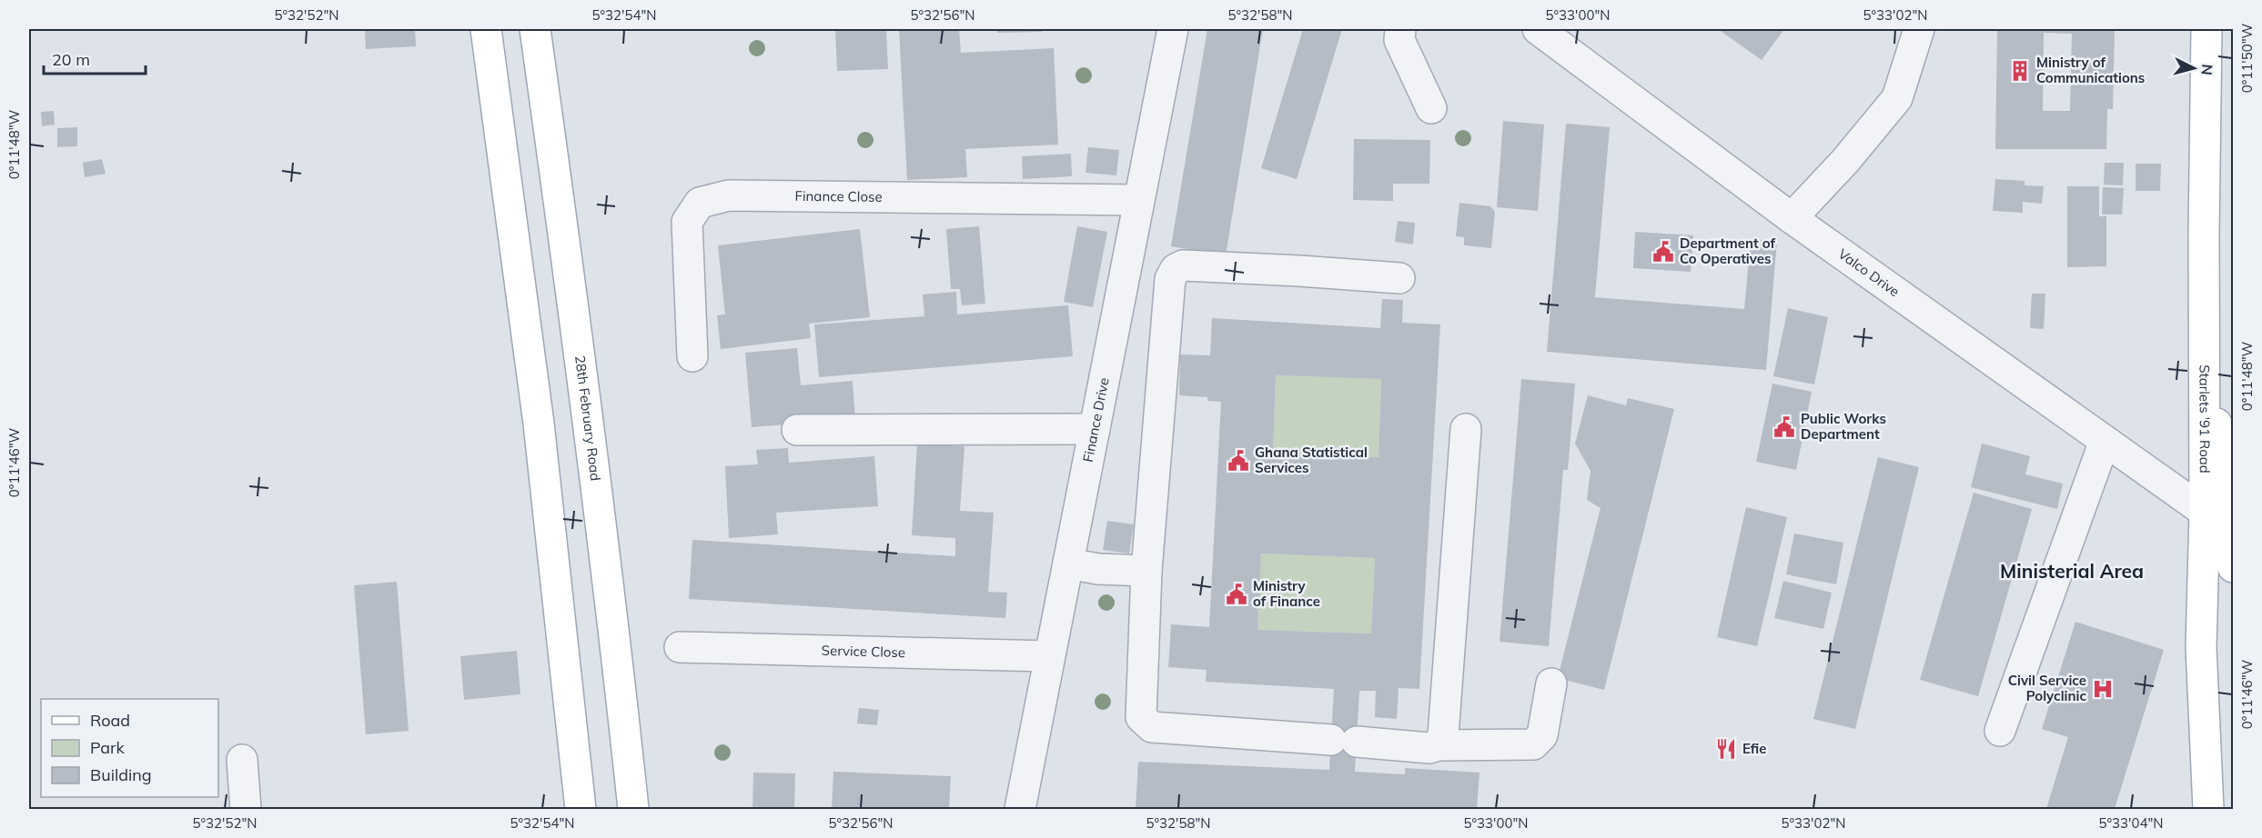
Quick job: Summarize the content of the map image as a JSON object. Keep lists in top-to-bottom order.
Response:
{
  "streets": {
    "main road": ["28th February Road", "Starlets '91 Road"],
    "street": [
      "Finance Close",
      "Valco Drive",
      "Finance Drive",
      "Service Close"
    ]
  },
  "crossings": [
    ["Finance Close", "Finance Drive"],
    ["Valco Drive", "Starlets '91 Road"],
    ["Finance Drive", "Service Close"]
  ],
  "districts": ["Ministerial Area"],
  "places": {
    "building": ["Ministry of Communications"],
    "public building": [
      "Department of Co Operatives",
      "Public Works Department",
      "Ghana Statistical Services",
      "Ministry of Finance"
    ],
    "hospital": ["Civil Service Polyclinic"],
    "restaurant": ["Efie"]
  },
  "legend": ["Road", "Park", "Building"],
  "scale_bar": "20 m",
  "north": "right",
  "coordinates": [
    "5°32'52\"N",
    "5°32'54\"N",
    "5°32'56\"N",
    "5°32'58\"N",
    "5°33'00\"N",
    "5°33'02\"N",
    "0°11'50\"W",
    "0°11'48\"W",
    "0°11'46\"W",
    "5°33'04\"N"
  ]
}
